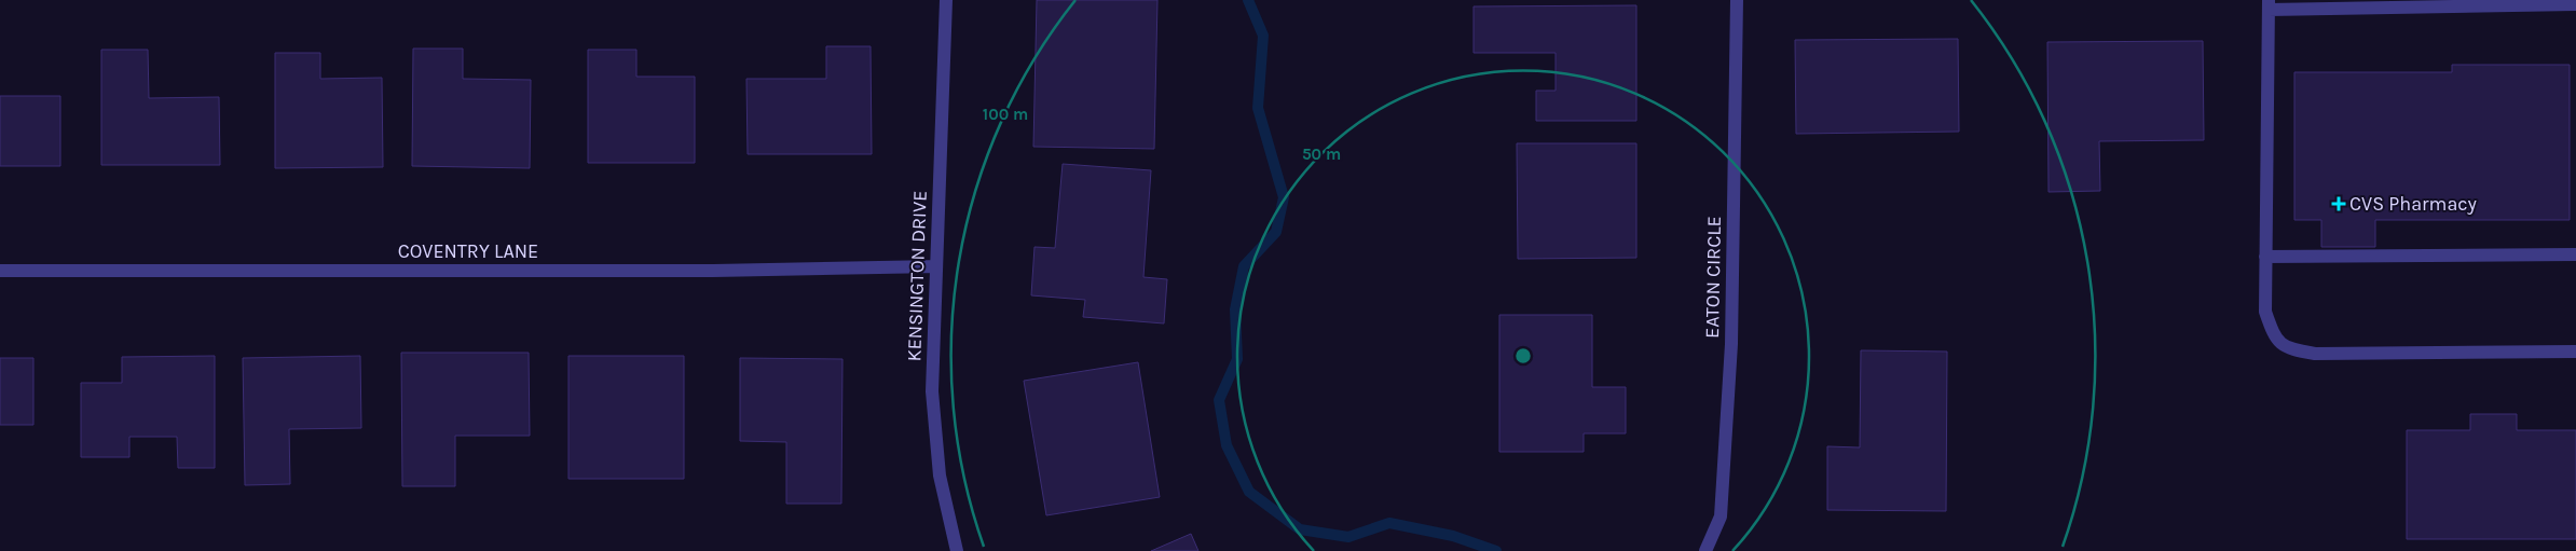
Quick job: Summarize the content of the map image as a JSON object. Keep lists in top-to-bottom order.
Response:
{
  "streets": {
    "street": ["COVENTRY LANE", "KENSINGTON DRIVE", "EATON CIRCLE"]
  },
  "crossings": [
    ["COVENTRY LANE", "KENSINGTON DRIVE"]
  ],
  "places": {
    "health": ["CVS Pharmacy"]
  },
  "rings": ["100 m", "50 m"]
}
